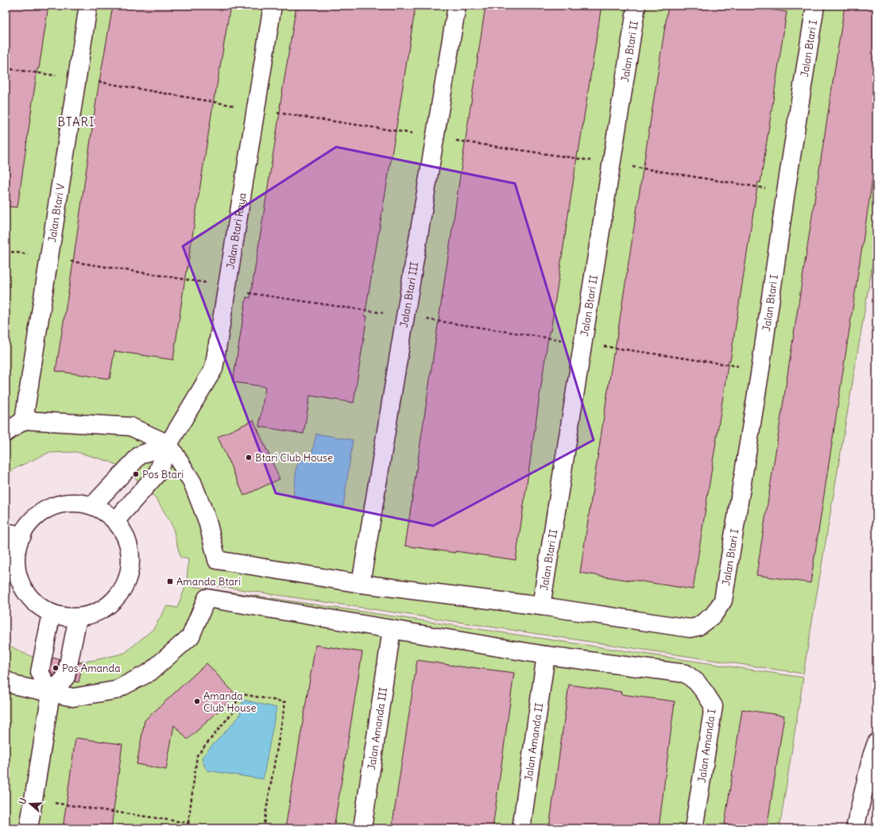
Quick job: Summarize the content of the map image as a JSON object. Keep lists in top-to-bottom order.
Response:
{
  "streets": {
    "street": [
      "Jalan Btari I",
      "Jalan Btari II",
      "Jalan Btari V",
      "Jalan Btari Raya",
      "Jalan Btari III",
      "Jalan Amanda III",
      "Jalan Amanda II",
      "Jalan Amanda I"
    ]
  },
  "crossings": [
    ["Jalan Btari I", "Jalan Btari II"],
    ["Jalan Amanda II", "Jalan Amanda I"]
  ],
  "districts": ["BTARI"],
  "places": {
    "other": [
      "Btari Club House",
      "Pos Btari",
      "Pos Amanda",
      "Amanda Club House"
    ],
    "transit": ["Amanda Btari"]
  },
  "north": "left"
}
